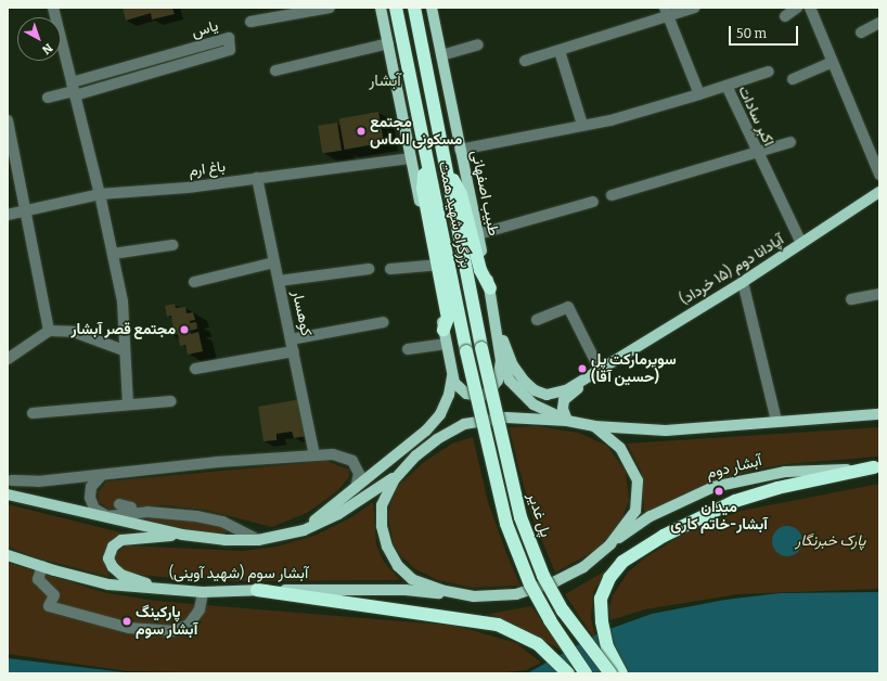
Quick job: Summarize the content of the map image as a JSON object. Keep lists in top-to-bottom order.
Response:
{
  "streets": {
    "highway": ["بزرگراه شهید همت", "پل غدیر"],
    "main road": [
      "طبیب اصفهانی",
      "آپادانا دوم (۱۵ خرداد)",
      "آبشار دوم",
      "آبشار سوم (شهید آوینی)"
    ],
    "street": [
      "یاس",
      "اکبر سادات",
      "باغ ارم",
      "کوهسار"
    ]
  },
  "crossings": [
    ["اکبر سادات", "طبیب اصفهانی"],
    ["اکبر سادات", "آپادانا دوم (۱۵ خرداد)"],
    ["باغ ارم", "کوهسار"],
    ["بزرگراه شهید همت", "پل غدیر"]
  ],
  "districts": ["آبشار"],
  "parks": ["پارک خبرنگار"],
  "places": [
    "مجتمع مسکونی الماس",
    "مجتمع قصر آبشار",
    "سوپرمارکت پل (حسین آقا)",
    "میدان آبشار-خاتم کاری",
    "پارکینگ آبشار سوم"
  ],
  "scale_bar": "50 m",
  "north": "bottom right"
}
